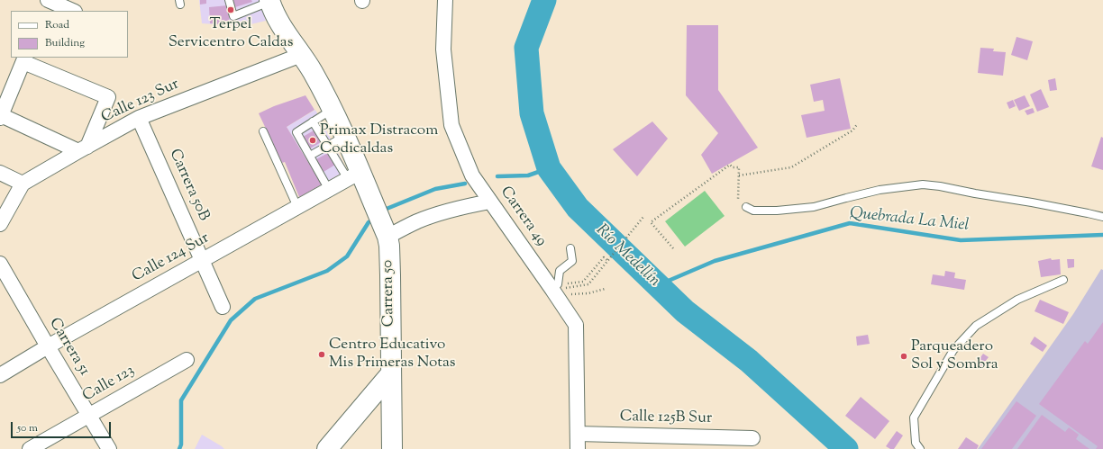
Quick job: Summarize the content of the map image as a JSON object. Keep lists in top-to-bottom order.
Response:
{
  "streets": {
    "main road": ["Carrera 50"],
    "street": [
      "Calle 123 Sur",
      "Carrera 50B",
      "Carrera 49",
      "Calle 124 Sur",
      "Carrera 51",
      "Calle 123",
      "Calle 125B Sur"
    ]
  },
  "crossings": [
    ["Calle 123 Sur", "Carrera 50B"],
    ["Carrera 50B", "Calle 124 Sur"],
    ["Carrera 49", "Calle 125B Sur"],
    ["Calle 124 Sur", "Carrera 50"],
    ["Calle 124 Sur", "Carrera 51"],
    ["Carrera 51", "Calle 123"]
  ],
  "water": ["Quebrada La Miel", "Río Medellín"],
  "places": [
    "Terpel Servicentro Caldas",
    "Primax Distracom Codicaldas",
    "Centro Educativo Mis Primeras Notas",
    "Parqueadero Sol y Sombra"
  ],
  "legend": ["Road", "Building"],
  "scale_bar": "50 m"
}
